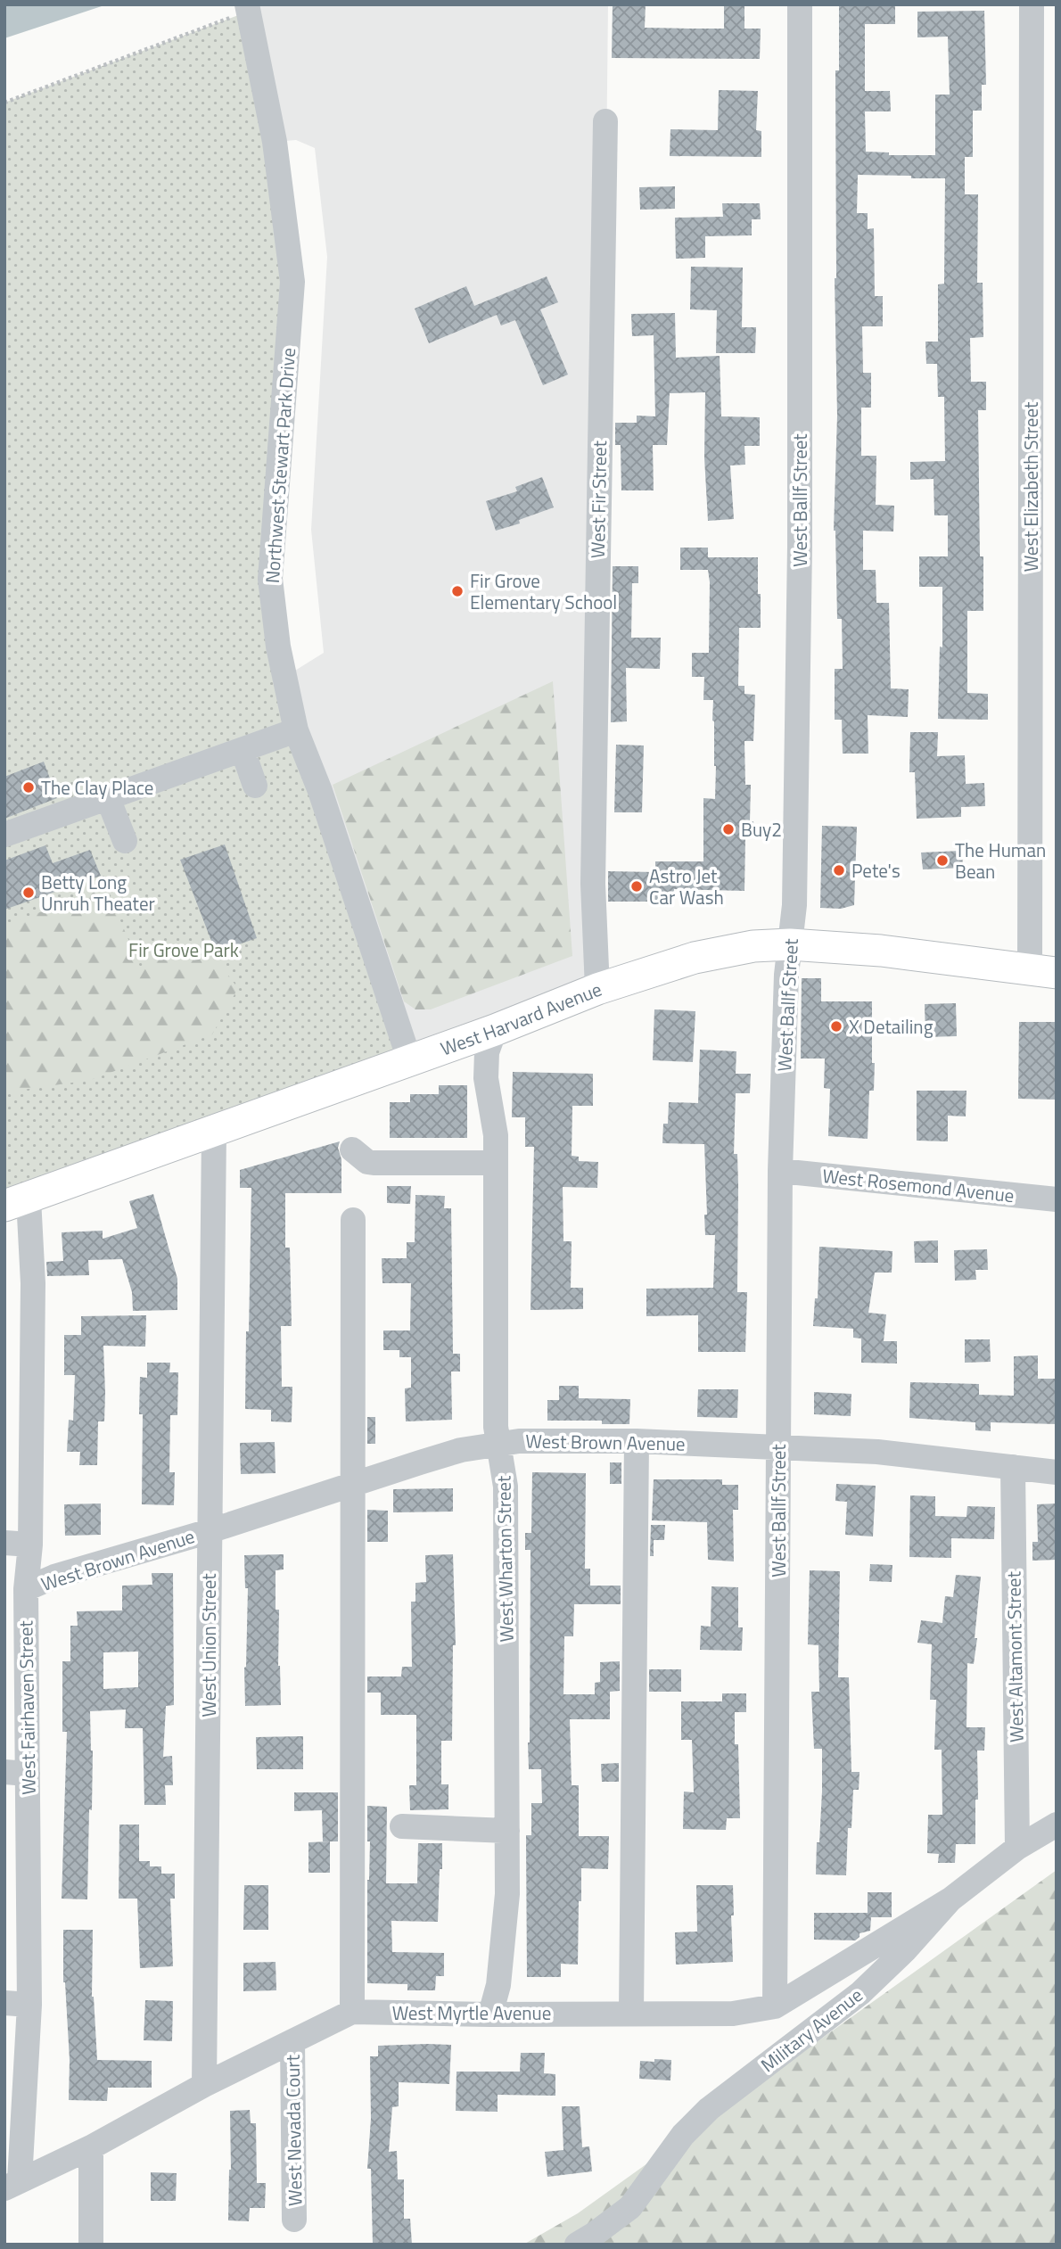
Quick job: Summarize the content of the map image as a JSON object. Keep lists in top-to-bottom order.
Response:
{
  "streets": {
    "main road": ["West Harvard Avenue"],
    "street": [
      "Northwest Stewart Park Drive",
      "West Elizabeth Street",
      "West Fir Street",
      "West Ballf Street",
      "West Rosemond Avenue",
      "West Brown Avenue",
      "West Wharton Street",
      "West Union Street",
      "West Altamont Street",
      "West Fairhaven Street",
      "West Myrtle Avenue",
      "Military Avenue",
      "West Nevada Court"
    ]
  },
  "crossings": [
    ["Northwest Stewart Park Drive", "West Harvard Avenue"],
    ["West Elizabeth Street", "West Harvard Avenue"],
    ["West Fir Street", "West Harvard Avenue"],
    ["West Ballf Street", "West Harvard Avenue"],
    ["West Ballf Street", "West Rosemond Avenue"],
    ["West Ballf Street", "West Brown Avenue"],
    ["West Ballf Street", "West Myrtle Avenue"],
    ["West Harvard Avenue", "West Wharton Street"],
    ["West Harvard Avenue", "West Union Street"],
    ["West Harvard Avenue", "West Fairhaven Street"],
    ["West Brown Avenue", "West Wharton Street"],
    ["West Brown Avenue", "West Union Street"],
    ["West Brown Avenue", "West Altamont Street"],
    ["West Brown Avenue", "West Fairhaven Street"],
    ["West Wharton Street", "West Myrtle Avenue"],
    ["West Union Street", "West Myrtle Avenue"],
    ["West Altamont Street", "Military Avenue"],
    ["West Fairhaven Street", "West Myrtle Avenue"],
    ["West Myrtle Avenue", "Military Avenue"],
    ["West Myrtle Avenue", "West Nevada Court"]
  ],
  "parks": ["Fir Grove Park"],
  "places": [
    "Fir Grove Elementary School",
    "The Clay Place",
    "Buy2",
    "The Human Bean",
    "Pete's",
    "Astro Jet Car Wash",
    "Betty Long Unruh Theater",
    "X Detailing"
  ]
}
